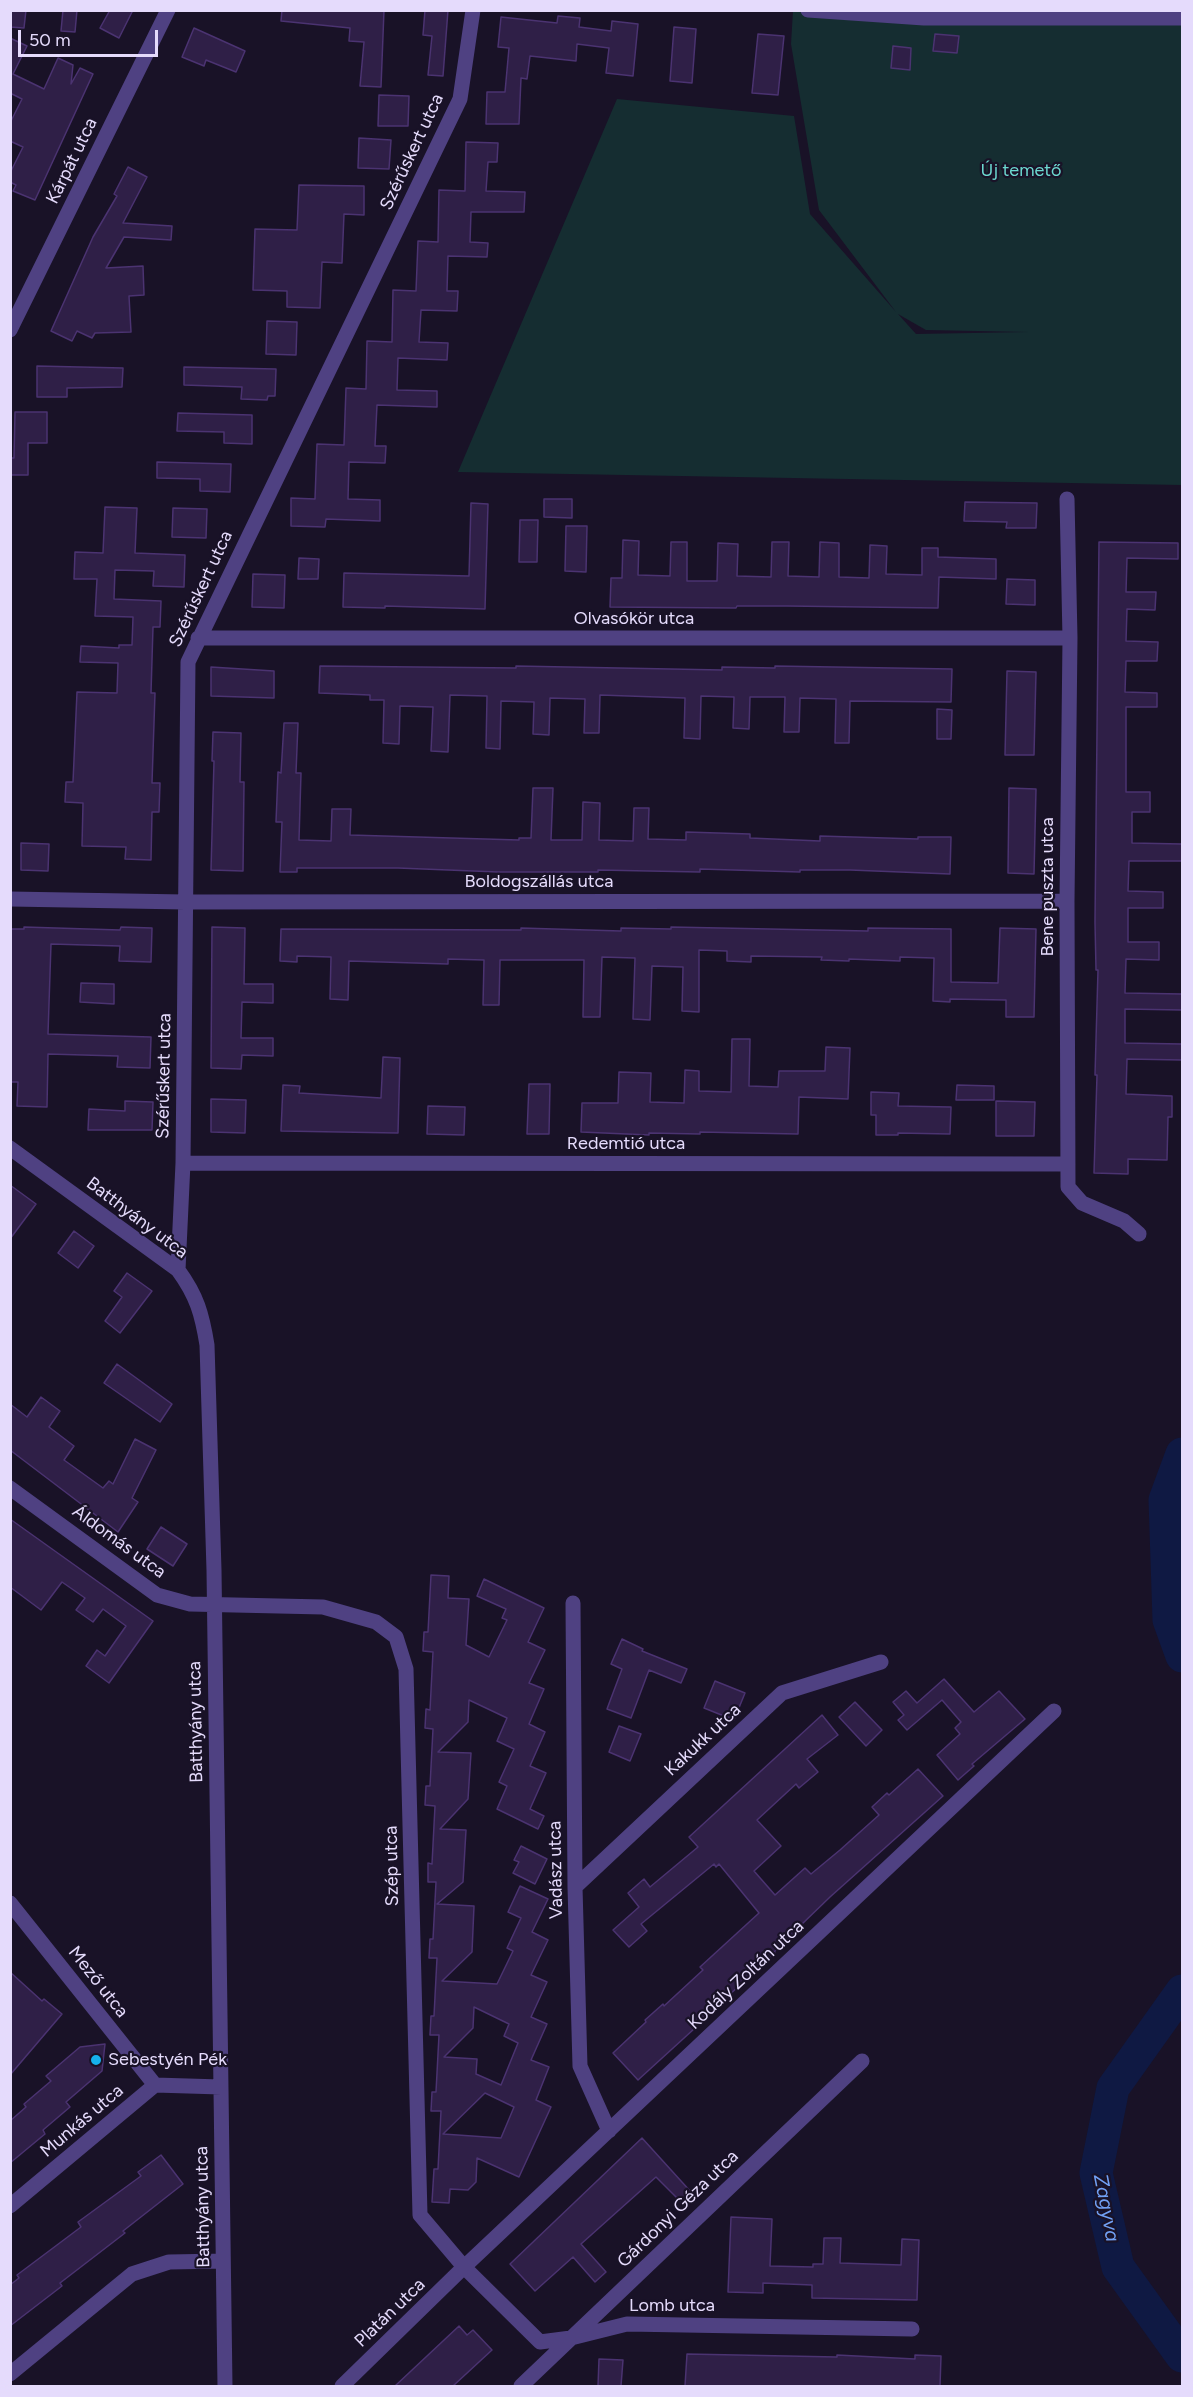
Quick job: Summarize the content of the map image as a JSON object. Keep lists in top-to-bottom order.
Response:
{
  "streets": {
    "street": [
      "Szérűskert utca",
      "Kárpát utca",
      "Olvasókör utca",
      "Boldogszállás utca",
      "Bene puszta utca",
      "Redemtió utca",
      "Batthyány utca",
      "Áldomás utca",
      "Kakukk utca",
      "Szép utca",
      "Vadász utca",
      "Kodály Zoltán utca",
      "Mező utca",
      "Munkás utca",
      "Gárdonyi Géza utca",
      "Lomb utca",
      "Platán utca"
    ]
  },
  "crossings": [
    ["Szérűskert utca", "Olvasókör utca"],
    ["Szérűskert utca", "Boldogszállás utca"],
    ["Szérűskert utca", "Redemtió utca"],
    ["Szérűskert utca", "Batthyány utca"],
    ["Olvasókör utca", "Bene puszta utca"],
    ["Boldogszállás utca", "Bene puszta utca"],
    ["Bene puszta utca", "Redemtió utca"],
    ["Batthyány utca", "Áldomás utca"],
    ["Batthyány utca", "Szép utca"],
    ["Áldomás utca", "Szép utca"],
    ["Kakukk utca", "Vadász utca"],
    ["Szép utca", "Kodály Zoltán utca"],
    ["Szép utca", "Lomb utca"],
    ["Szép utca", "Platán utca"],
    ["Vadász utca", "Kodály Zoltán utca"],
    ["Kodály Zoltán utca", "Lomb utca"],
    ["Kodály Zoltán utca", "Platán utca"],
    ["Mező utca", "Munkás utca"],
    ["Gárdonyi Géza utca", "Lomb utca"],
    ["Lomb utca", "Platán utca"]
  ],
  "water": ["Zagyva"],
  "parks": ["Új temető"],
  "places": ["Sebestyén Pék"],
  "scale_bar": "50 m"
}
